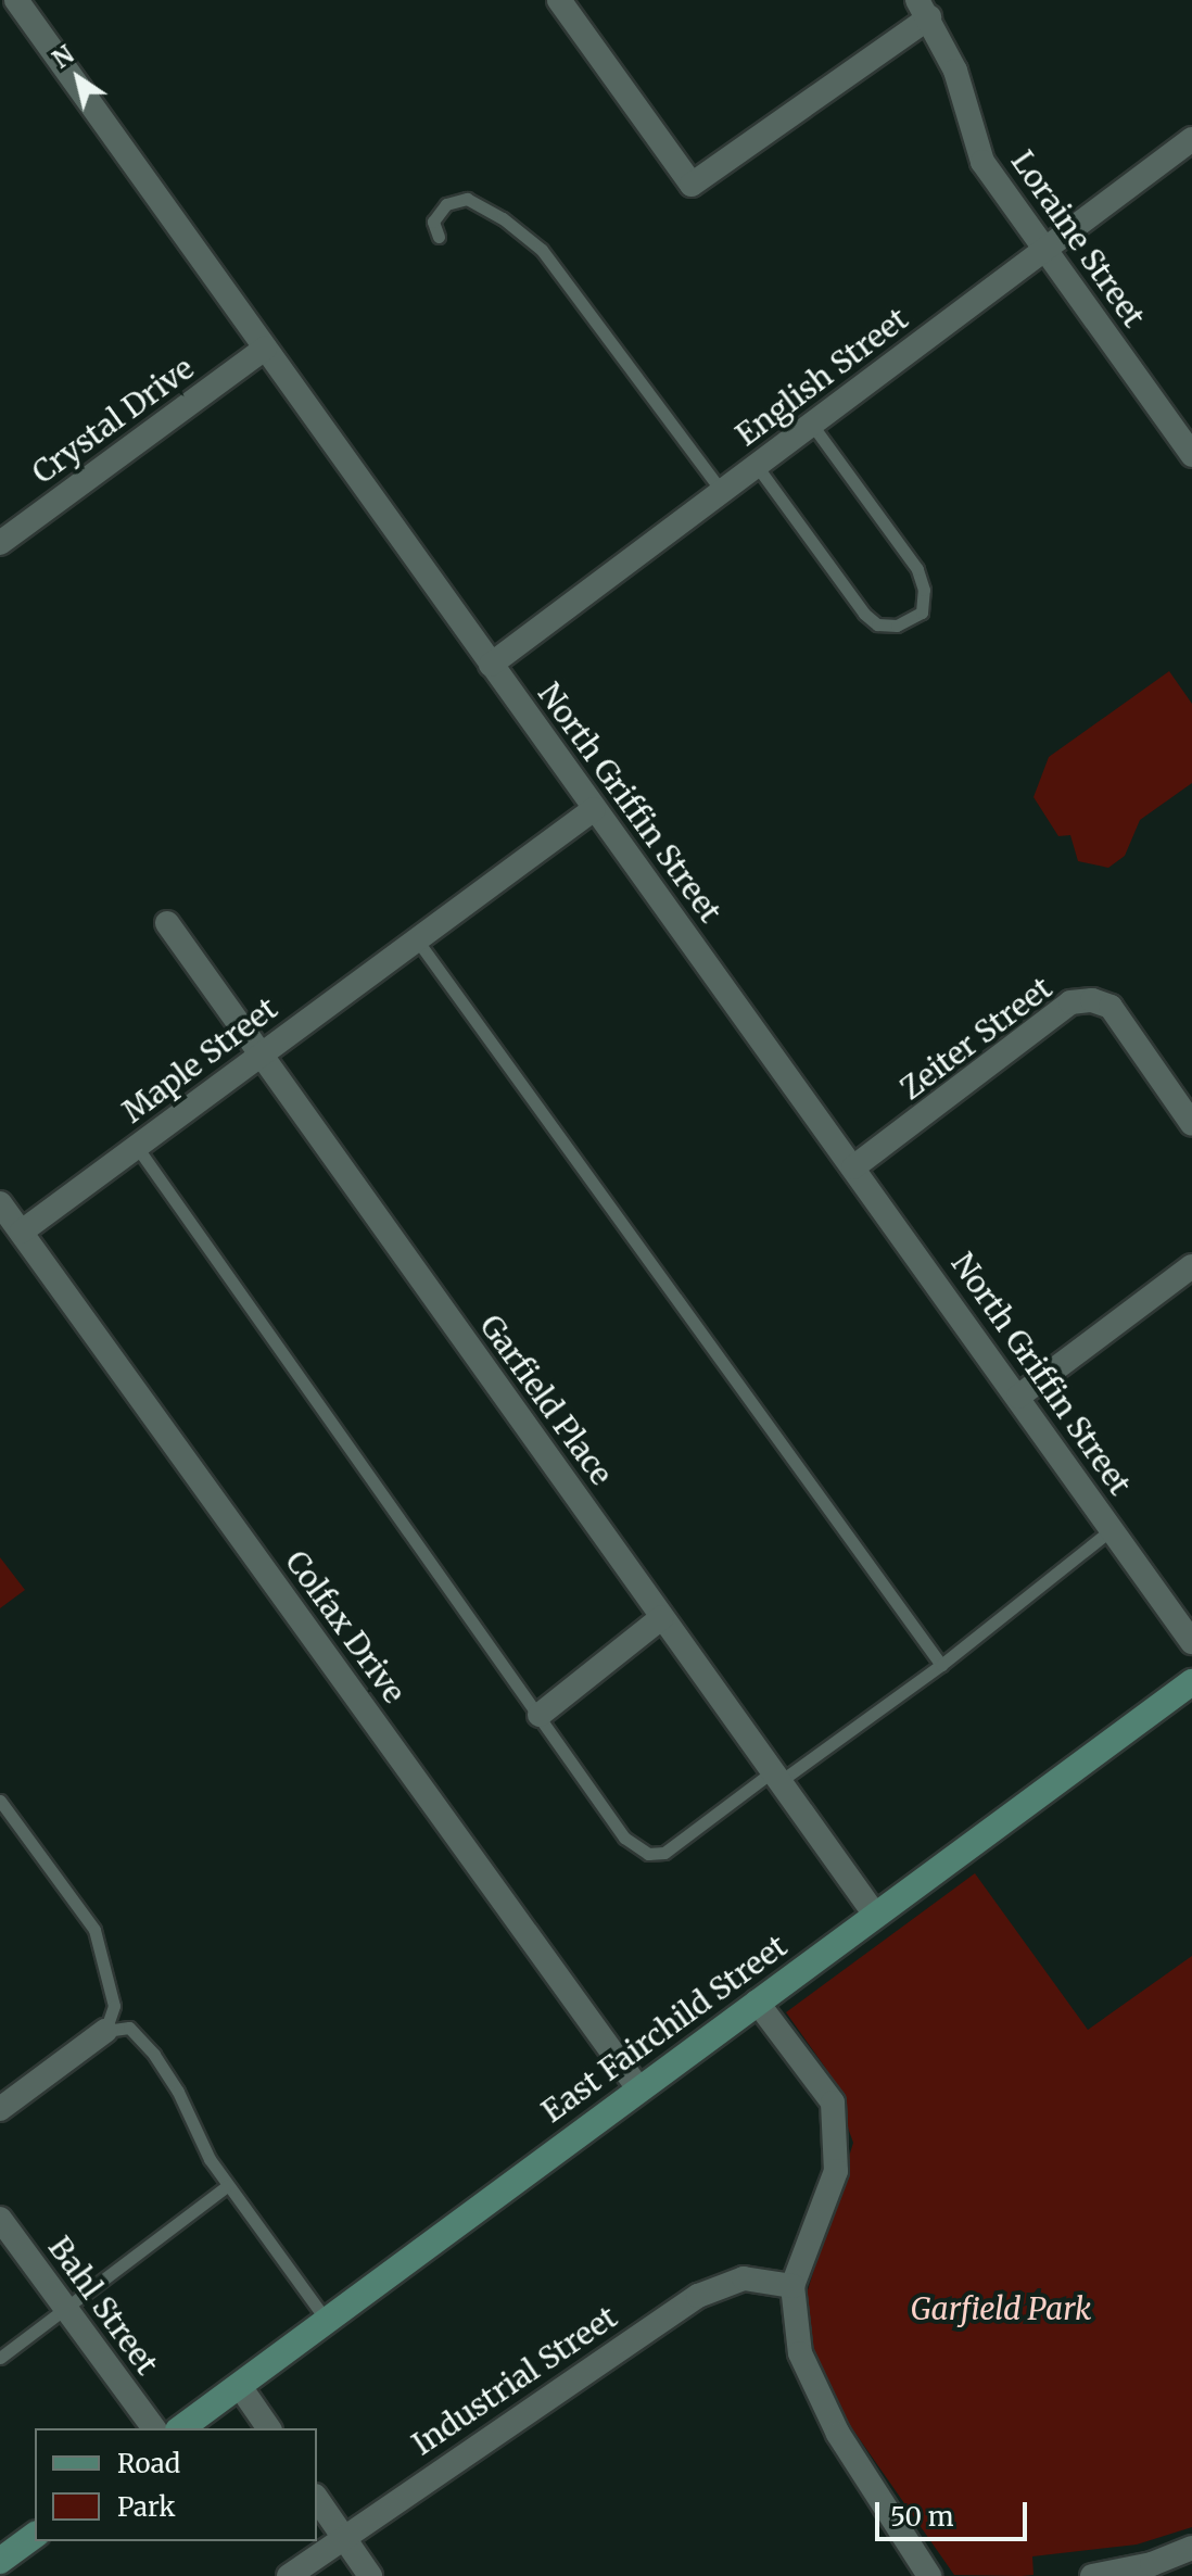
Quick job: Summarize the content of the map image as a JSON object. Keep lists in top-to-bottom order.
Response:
{
  "streets": {
    "street": [
      "Loraine Street",
      "English Street",
      "Crystal Drive",
      "North Griffin Street",
      "Zeiter Street",
      "Maple Street",
      "Garfield Place",
      "Colfax Drive",
      "East Fairchild Street",
      "Bahl Street",
      "Industrial Street"
    ]
  },
  "crossings": [
    ["Loraine Street", "English Street"],
    ["English Street", "North Griffin Street"],
    ["Crystal Drive", "North Griffin Street"],
    ["North Griffin Street", "Zeiter Street"],
    ["North Griffin Street", "Maple Street"],
    ["Maple Street", "Garfield Place"],
    ["Maple Street", "Colfax Drive"],
    ["Garfield Place", "East Fairchild Street"],
    ["Colfax Drive", "East Fairchild Street"]
  ],
  "parks": ["Garfield Park"],
  "legend": ["Road", "Park"],
  "scale_bar": "50 m",
  "north": "top left"
}
